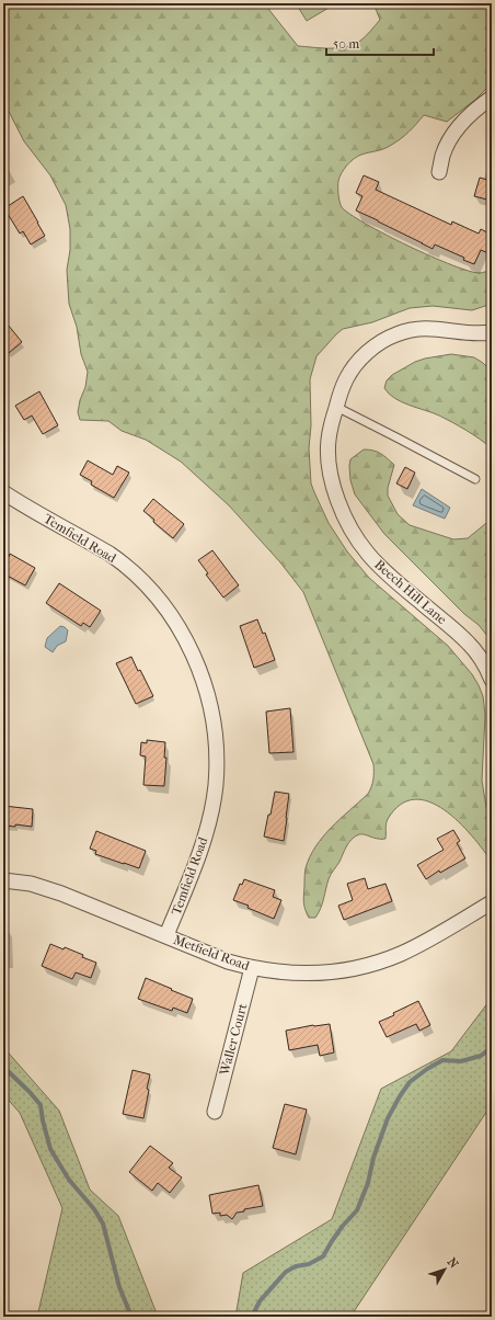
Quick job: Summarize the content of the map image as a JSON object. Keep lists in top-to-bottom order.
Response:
{
  "streets": {
    "street": [
      "Temfield Road",
      "Beech Hill Lane",
      "Metfield Road",
      "Waller Court"
    ]
  },
  "crossings": [
    ["Temfield Road", "Metfield Road"],
    ["Metfield Road", "Waller Court"]
  ],
  "scale_bar": "50 m",
  "north": "top right"
}
